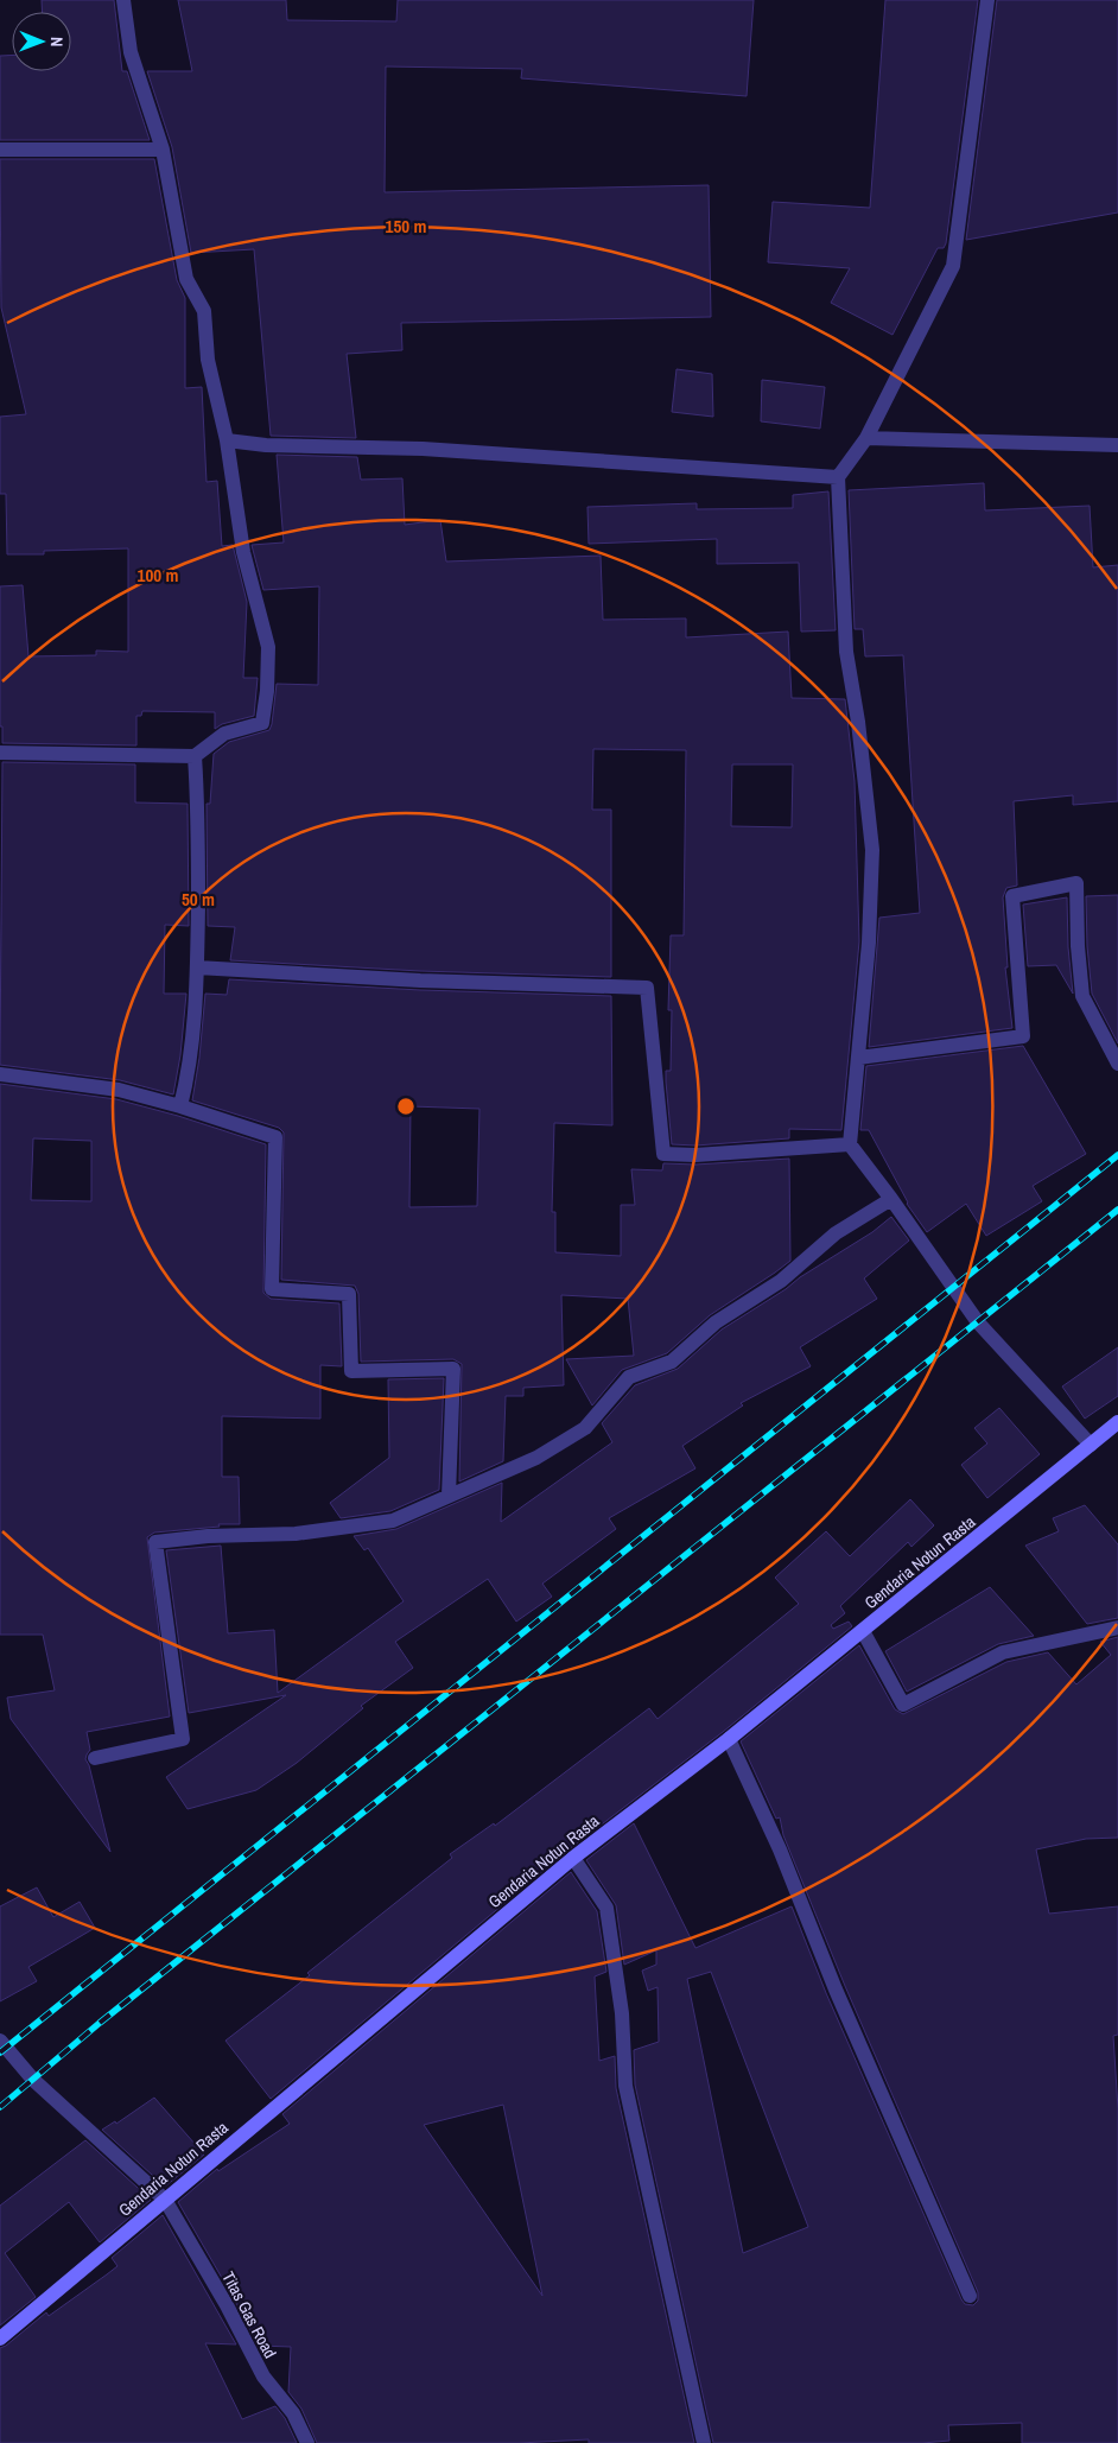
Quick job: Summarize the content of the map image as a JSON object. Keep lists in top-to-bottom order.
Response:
{
  "streets": {
    "main road": ["Gendaria Notun Rasta"],
    "street": ["Titas Gas Road"]
  },
  "crossings": [
    ["Gendaria Notun Rasta", "Titas Gas Road"]
  ],
  "north": "right",
  "rings": ["150 m", "100 m", "50 m"]
}
